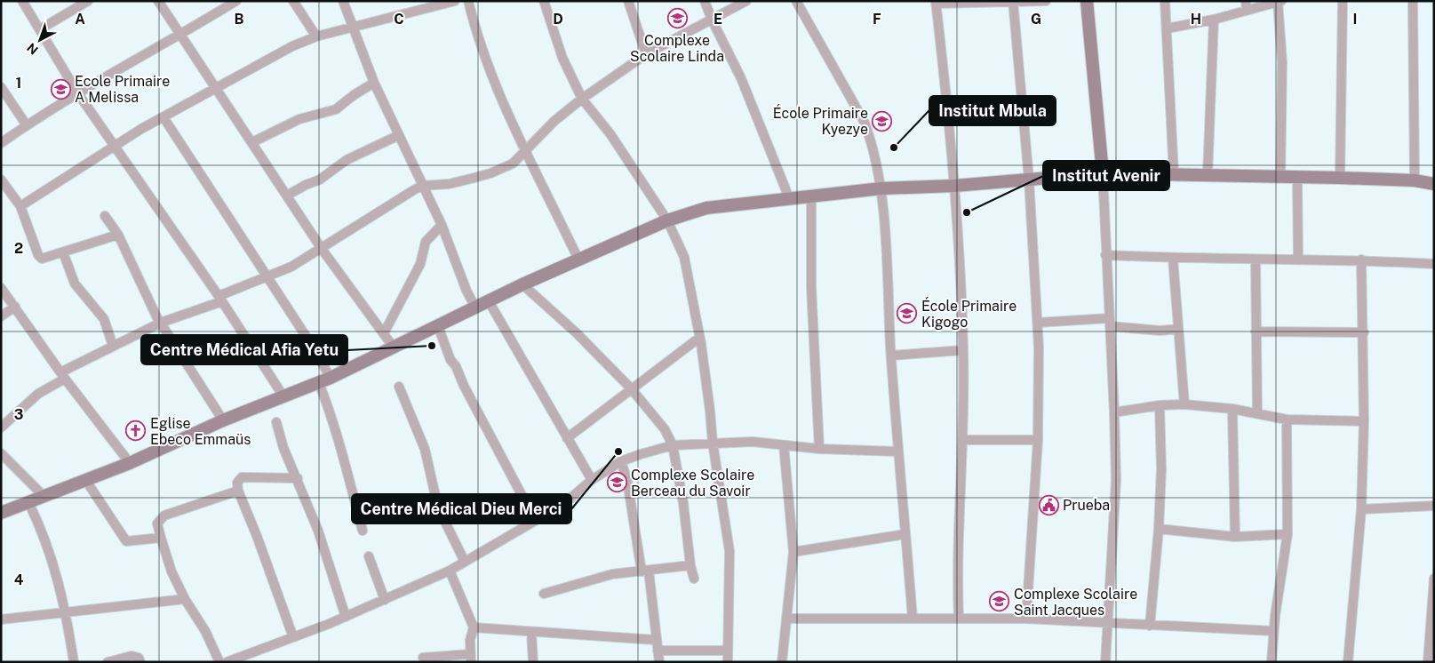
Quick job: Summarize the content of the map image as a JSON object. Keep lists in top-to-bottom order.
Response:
{
  "places": {
    "school or university": [
      "Complexe Scolaire Linda",
      "Ecole Primaire A Melissa",
      "École Primaire Kyezye",
      "École Primaire Kigogo",
      "Complexe Scolaire Berceau du Savoir",
      "Complexe Scolaire Saint Jacques"
    ],
    "other": [
      "Institut Mbula",
      "Institut Avenir",
      "Centre Médical Afia Yetu",
      "Centre Médical Dieu Merci"
    ],
    "church": ["Eglise Ebeco Emmaüs"],
    "public building": ["Prueba"]
  },
  "north": "bottom left",
  "grid": {
    "columns": [
      "A",
      "B",
      "C",
      "D",
      "E",
      "F",
      "G",
      "H",
      "I"
    ],
    "rows": [
      "1",
      "2",
      "3",
      "4"
    ]
  }
}
